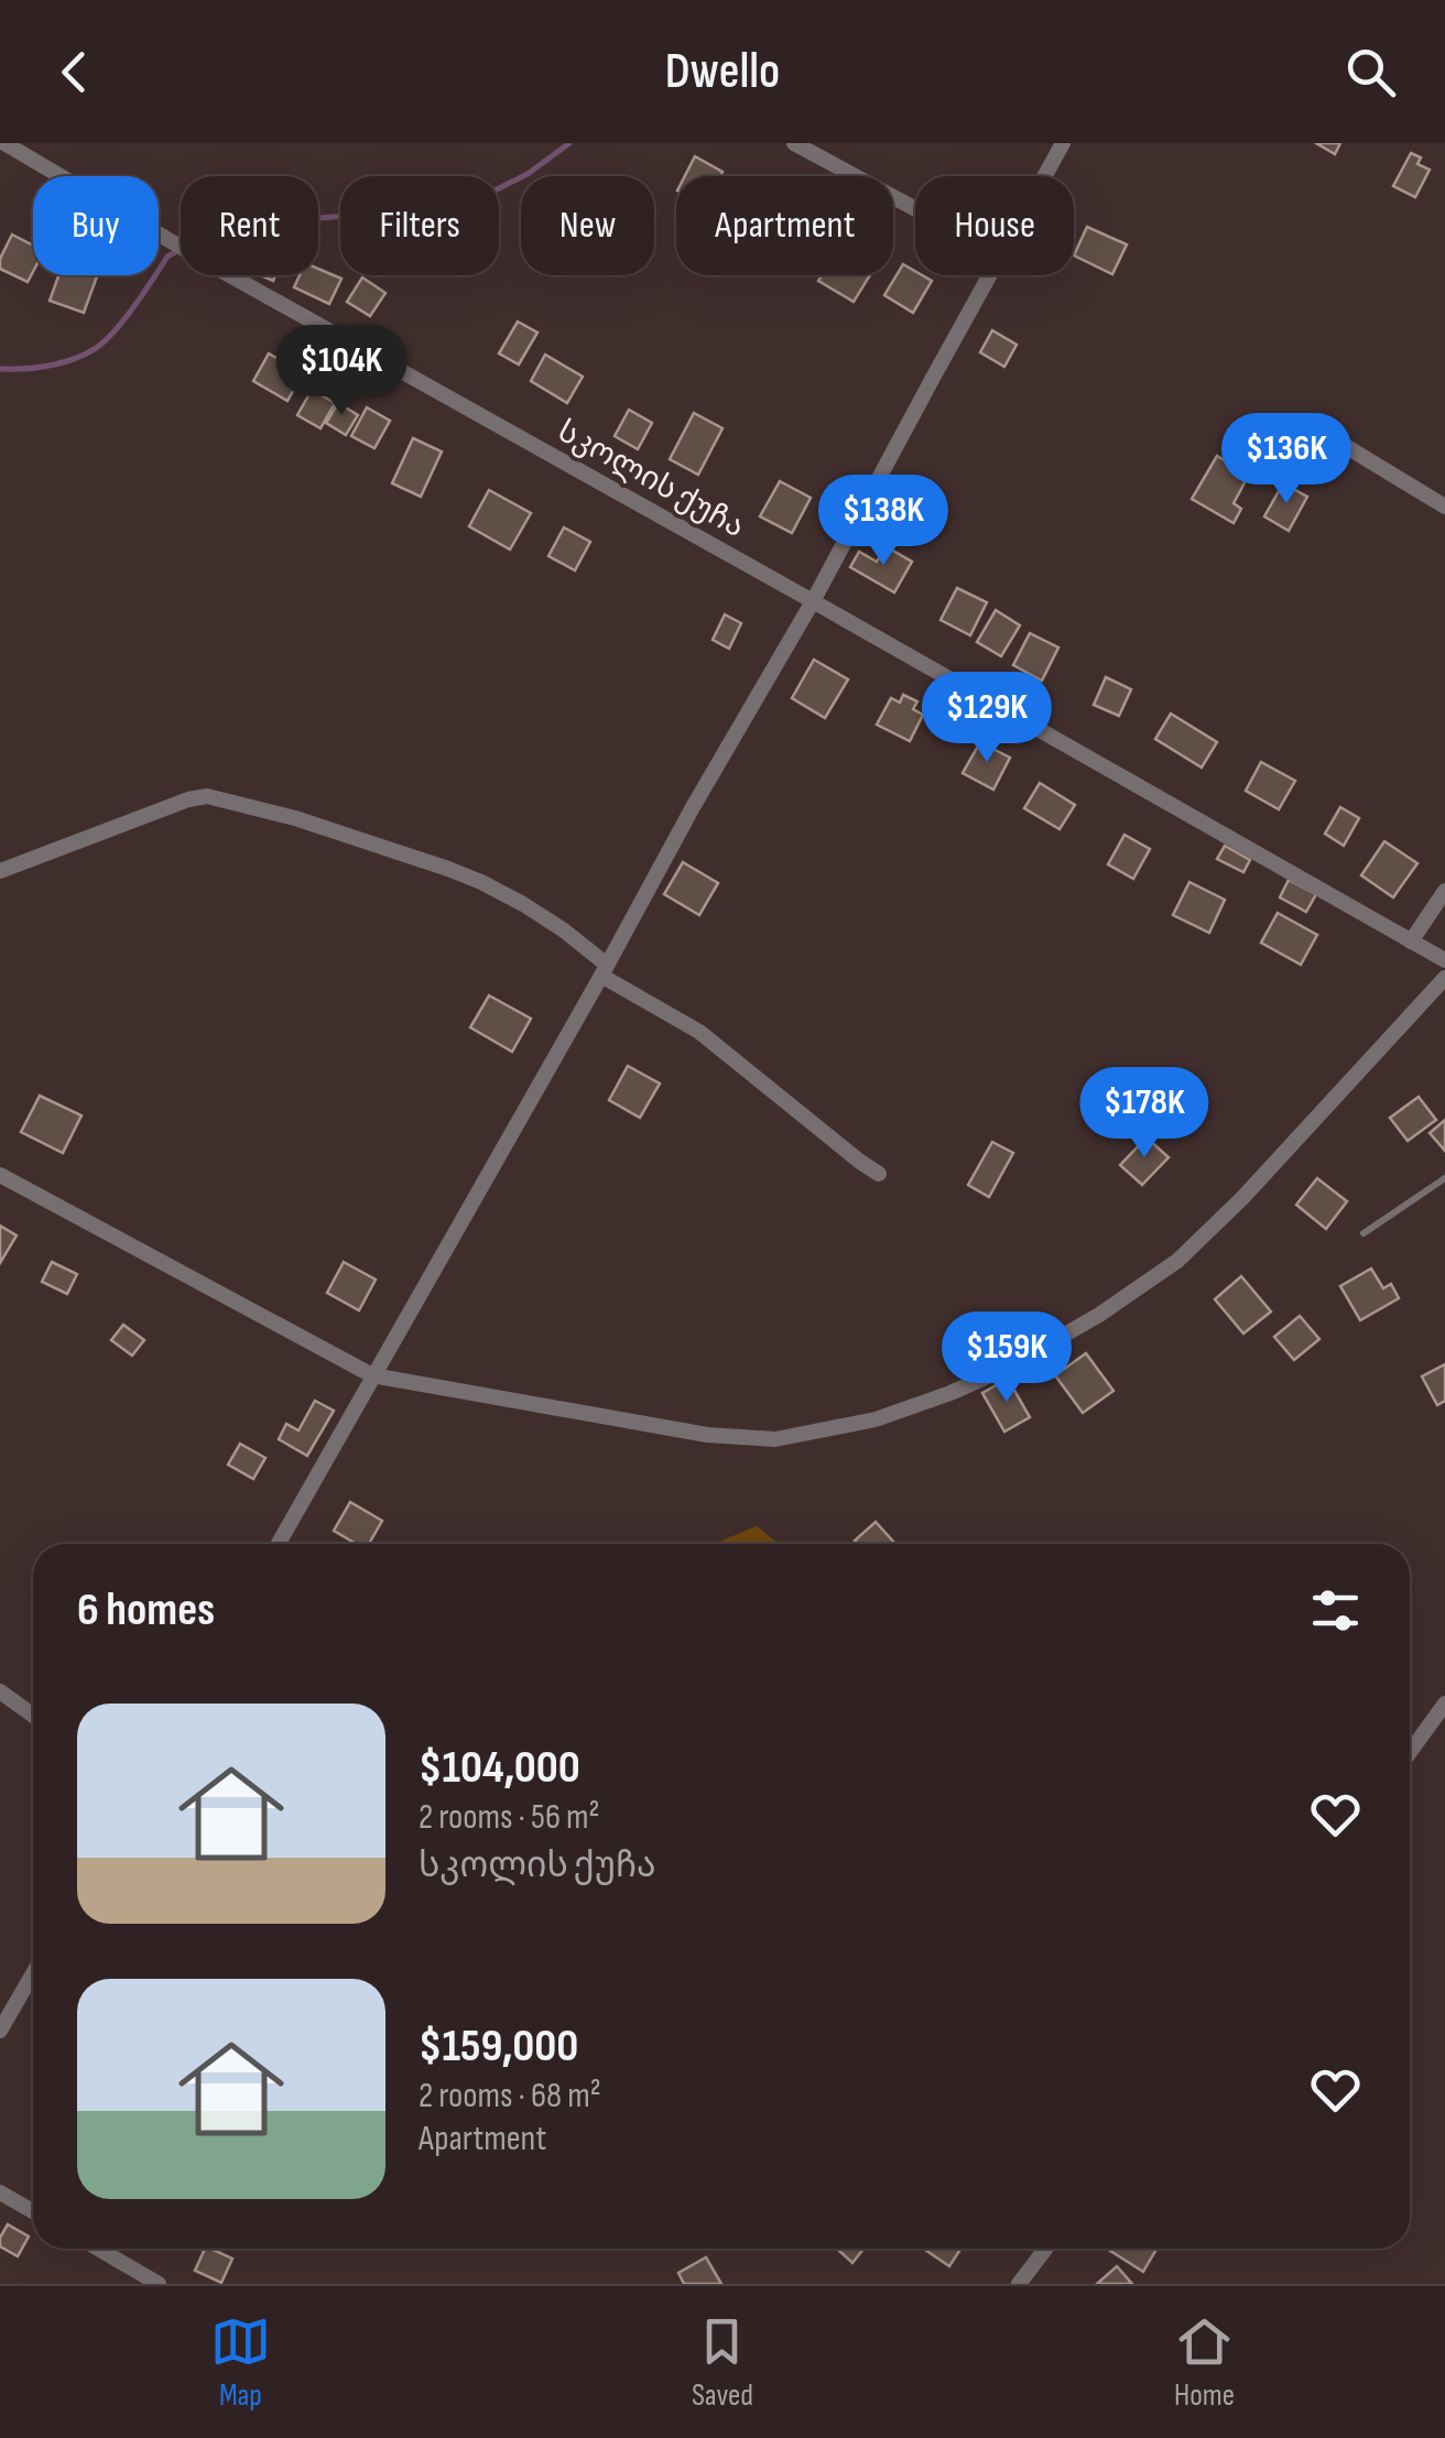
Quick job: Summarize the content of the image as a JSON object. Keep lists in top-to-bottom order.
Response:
{
  "streets": {
    "street": ["სკოლის ქუჩა"]
  },
  "page": {
    "header": "Dwello",
    "chip": [
      "Buy",
      "Rent",
      "Filters",
      "New",
      "Apartment",
      "House"
    ],
    "price": [
      "$104K",
      "$136K",
      "$138K",
      "$129K",
      "$178K",
      "$159K"
    ],
    "heading": "6 homes",
    "list": [
      {
        "name": "$104,000",
        "note": "2 rooms · 56 m² · სკოლის ქუჩა"
      },
      {
        "name": "$159,000",
        "note": "2 rooms · 68 m² · Apartment"
      }
    ],
    "tabs": ["Map", "Saved", "Home"]
  }
}
